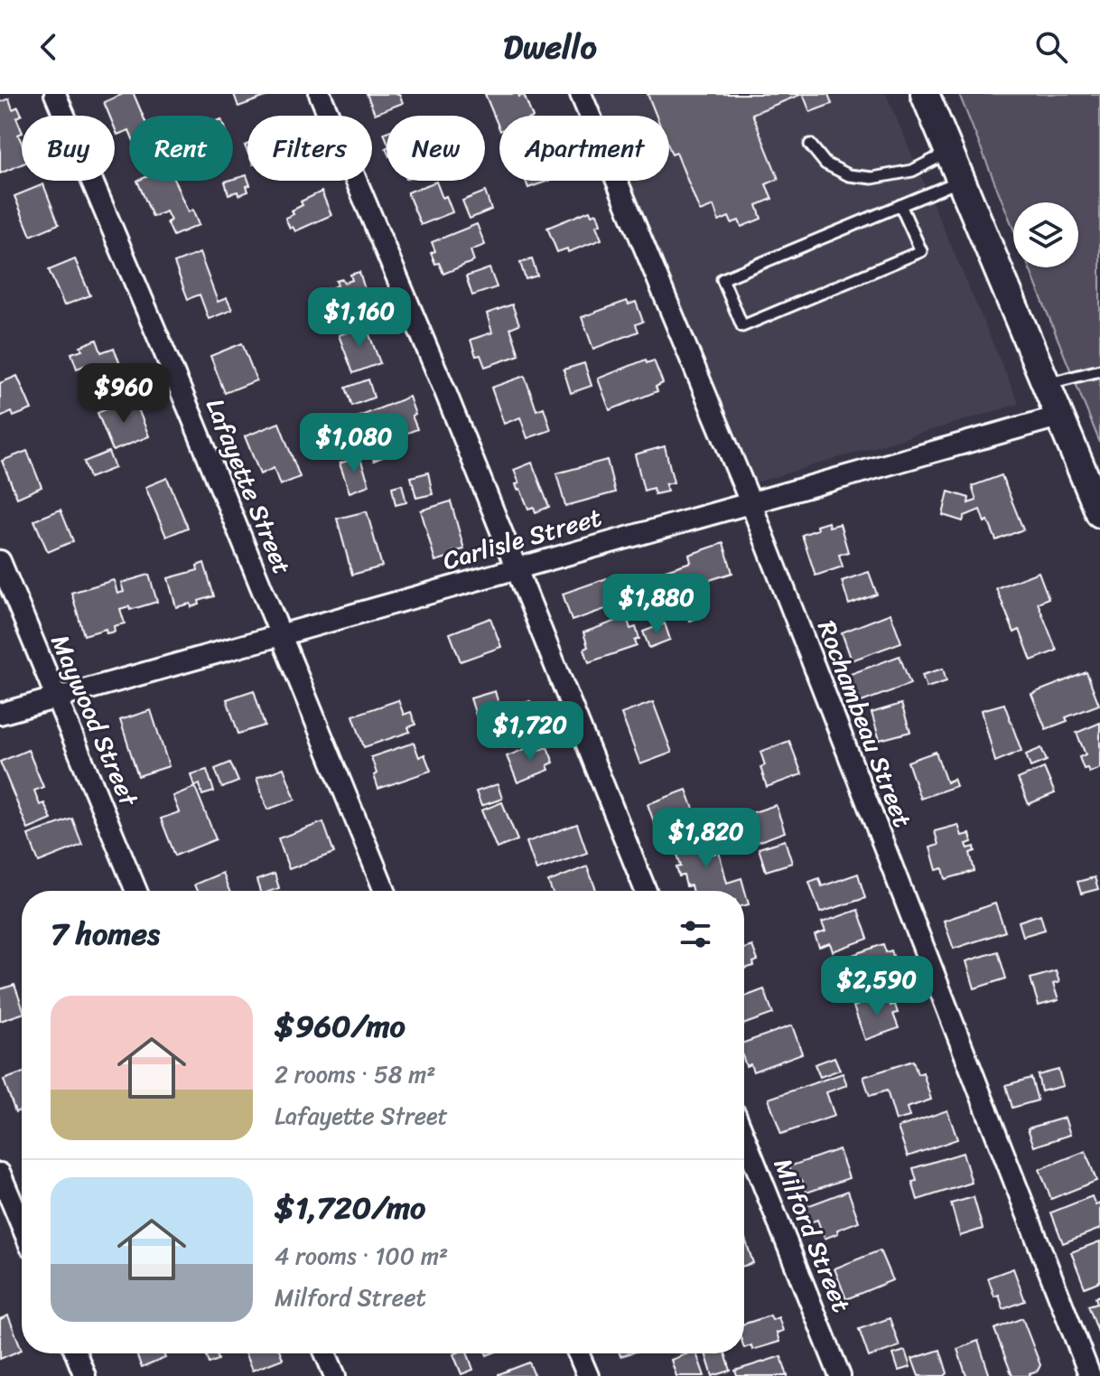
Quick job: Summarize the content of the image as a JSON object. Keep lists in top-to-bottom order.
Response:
{
  "streets": {
    "street": [
      "Lafayette Street",
      "Carlisle Street",
      "Maywood Street",
      "Rochambeau Street",
      "Milford Street"
    ]
  },
  "crossings": [
    ["Lafayette Street", "Carlisle Street"],
    ["Carlisle Street", "Maywood Street"],
    ["Carlisle Street", "Rochambeau Street"]
  ],
  "page": {
    "header": "Dwello",
    "chip": [
      "Buy",
      "Rent",
      "Filters",
      "New",
      "Apartment"
    ],
    "price": [
      "$1,160",
      "$960",
      "$1,080",
      "$1,880",
      "$1,720",
      "$1,820",
      "$2,590"
    ],
    "heading": "7 homes",
    "list": [
      {
        "name": "$960/mo",
        "note": "2 rooms · 58 m² · Lafayette Street"
      },
      {
        "name": "$1,720/mo",
        "note": "4 rooms · 100 m² · Milford Street"
      }
    ]
  }
}
